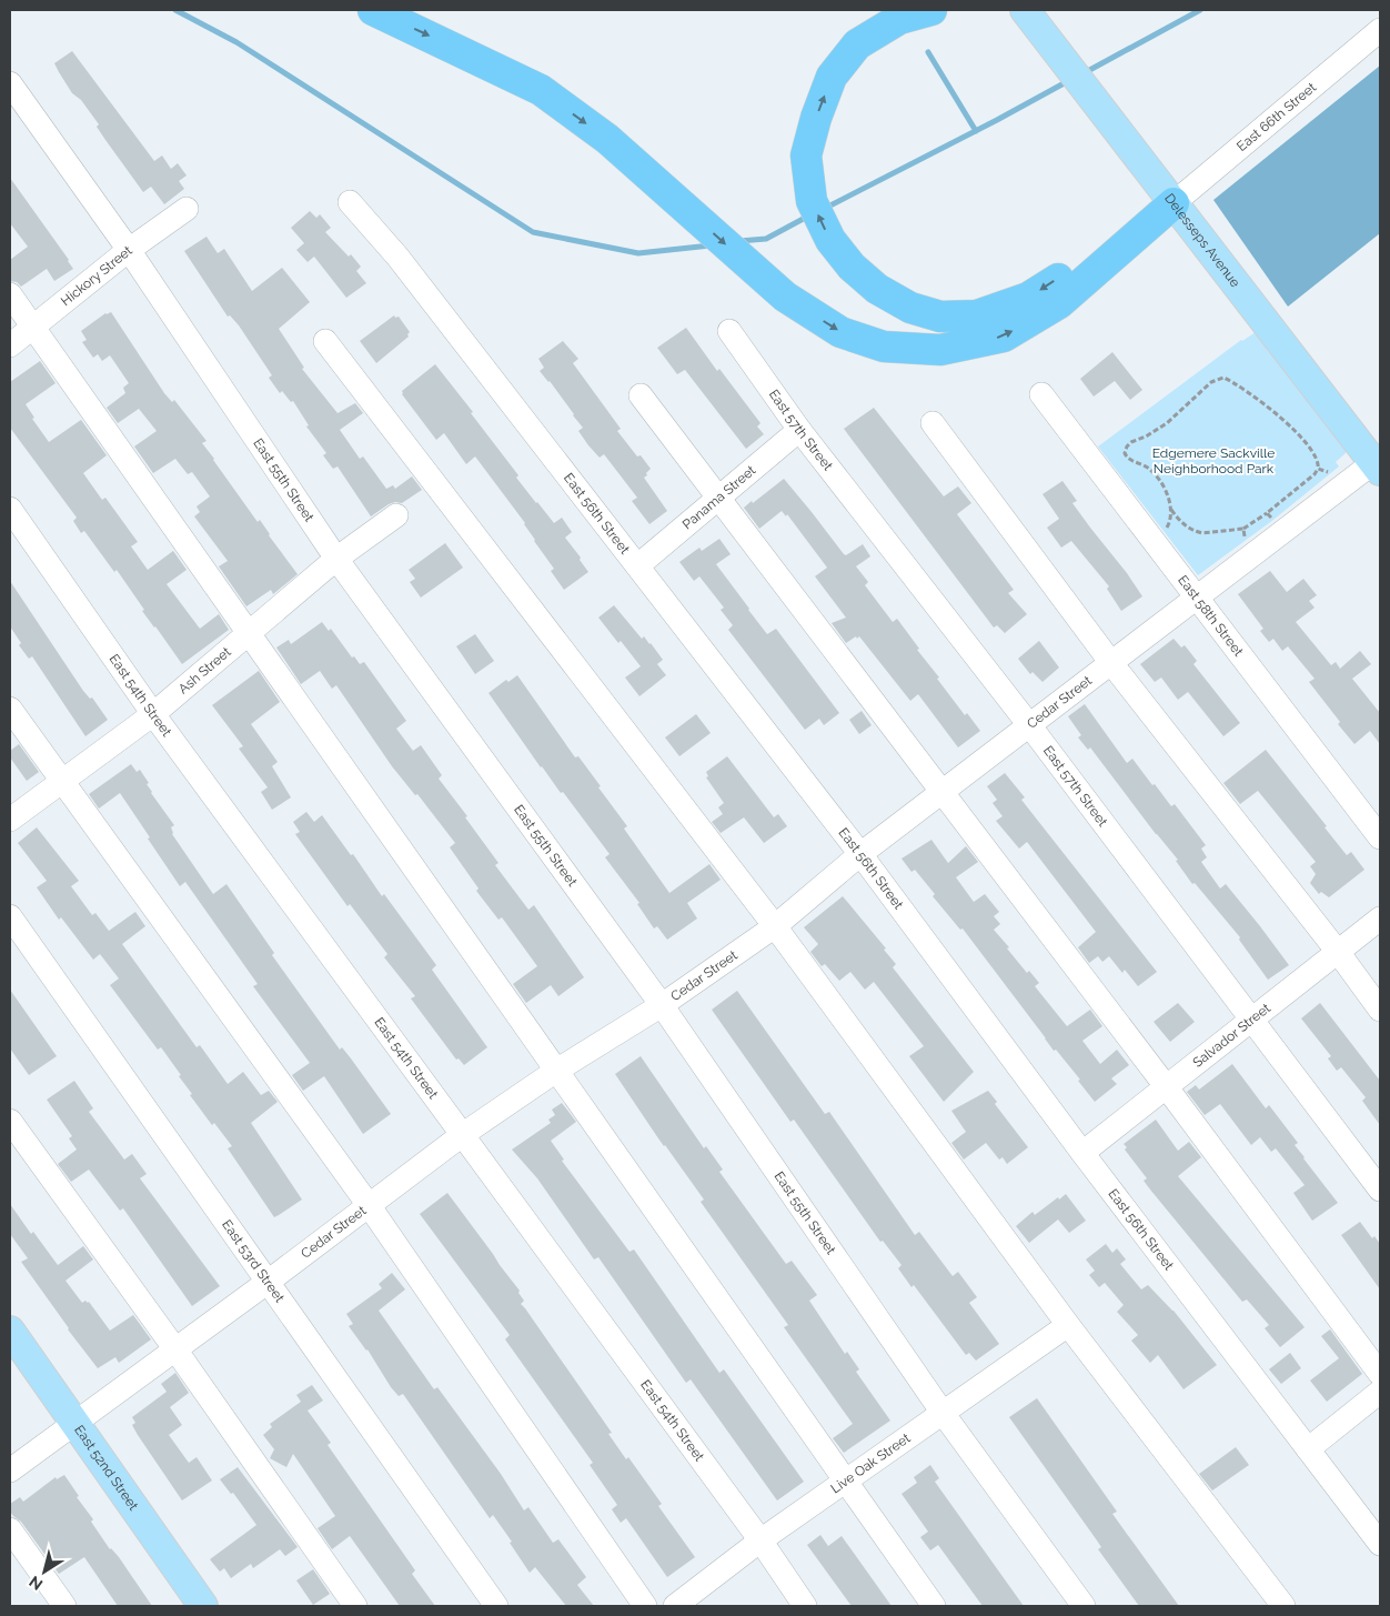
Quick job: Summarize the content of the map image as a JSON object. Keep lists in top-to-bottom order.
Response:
{
  "streets": {
    "main road": ["Delesseps Avenue", "East 52nd Street"],
    "street": [
      "East 66th Street",
      "Hickory Street",
      "East 57th Street",
      "East 55th Street",
      "Panama Street",
      "East 56th Street",
      "East 58th Street",
      "Ash Street",
      "East 54th Street",
      "Cedar Street",
      "Salvador Street",
      "East 53rd Street",
      "Live Oak Street"
    ]
  },
  "crossings": [
    ["East 66th Street", "Delesseps Avenue"],
    ["Delesseps Avenue", "Cedar Street"],
    ["Hickory Street", "East 55th Street"],
    ["East 57th Street", "Panama Street"],
    ["East 57th Street", "Cedar Street"],
    ["East 57th Street", "Salvador Street"],
    ["East 55th Street", "Ash Street"],
    ["East 55th Street", "Cedar Street"],
    ["East 55th Street", "Live Oak Street"],
    ["Panama Street", "East 56th Street"],
    ["East 56th Street", "Cedar Street"],
    ["East 56th Street", "Salvador Street"],
    ["East 58th Street", "Cedar Street"],
    ["Ash Street", "East 54th Street"],
    ["East 54th Street", "Cedar Street"],
    ["East 54th Street", "Live Oak Street"],
    ["Cedar Street", "East 53rd Street"],
    ["Cedar Street", "East 52nd Street"]
  ],
  "parks": ["Edgemere Sackville Neighborhood Park"],
  "north": "bottom left"
}
